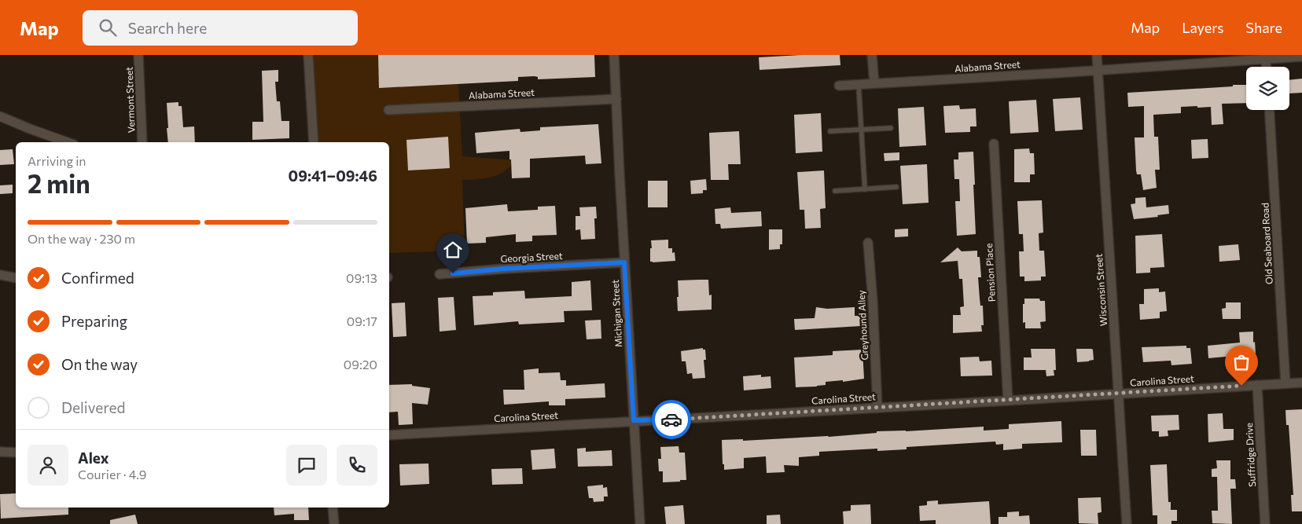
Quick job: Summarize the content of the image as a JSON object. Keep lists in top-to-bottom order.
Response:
{
  "streets": {
    "street": [
      "Alabama Street",
      "Vermont Street",
      "Old Seaboard Road",
      "Georgia Street",
      "Pension Place",
      "Wisconsin Street",
      "Michigan Street",
      "Greyhound Alley",
      "Carolina Street",
      "Suffridge Drive"
    ]
  },
  "crossings": [
    ["Alabama Street", "Wisconsin Street"],
    ["Alabama Street", "Michigan Street"],
    ["Old Seaboard Road", "Carolina Street"],
    ["Georgia Street", "Michigan Street"],
    ["Pension Place", "Carolina Street"],
    ["Wisconsin Street", "Carolina Street"],
    ["Michigan Street", "Carolina Street"],
    ["Greyhound Alley", "Carolina Street"],
    ["Carolina Street", "Suffridge Drive"]
  ],
  "page": {
    "header": "Map",
    "search": "Search here",
    "nav": ["Map", "Layers", "Share"],
    "heading": ["2 min", "Arriving in", "09:41–09:46"],
    "panel": ["Alex", "Courier · 4.9"],
    "bar": "On the way · 230 m",
    "list": [
      ["Confirmed", "09:13"],
      ["Preparing", "09:17"],
      ["On the way", "09:20"],
      "Delivered"
    ]
  }
}
